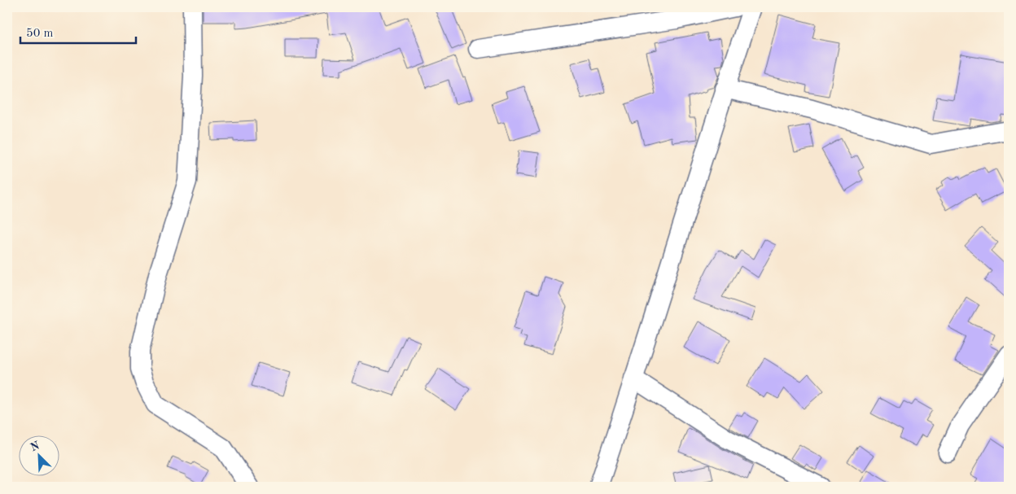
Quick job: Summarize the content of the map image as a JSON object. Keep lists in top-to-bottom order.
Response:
{
  "scale_bar": "50 m",
  "north": "top left"
}
